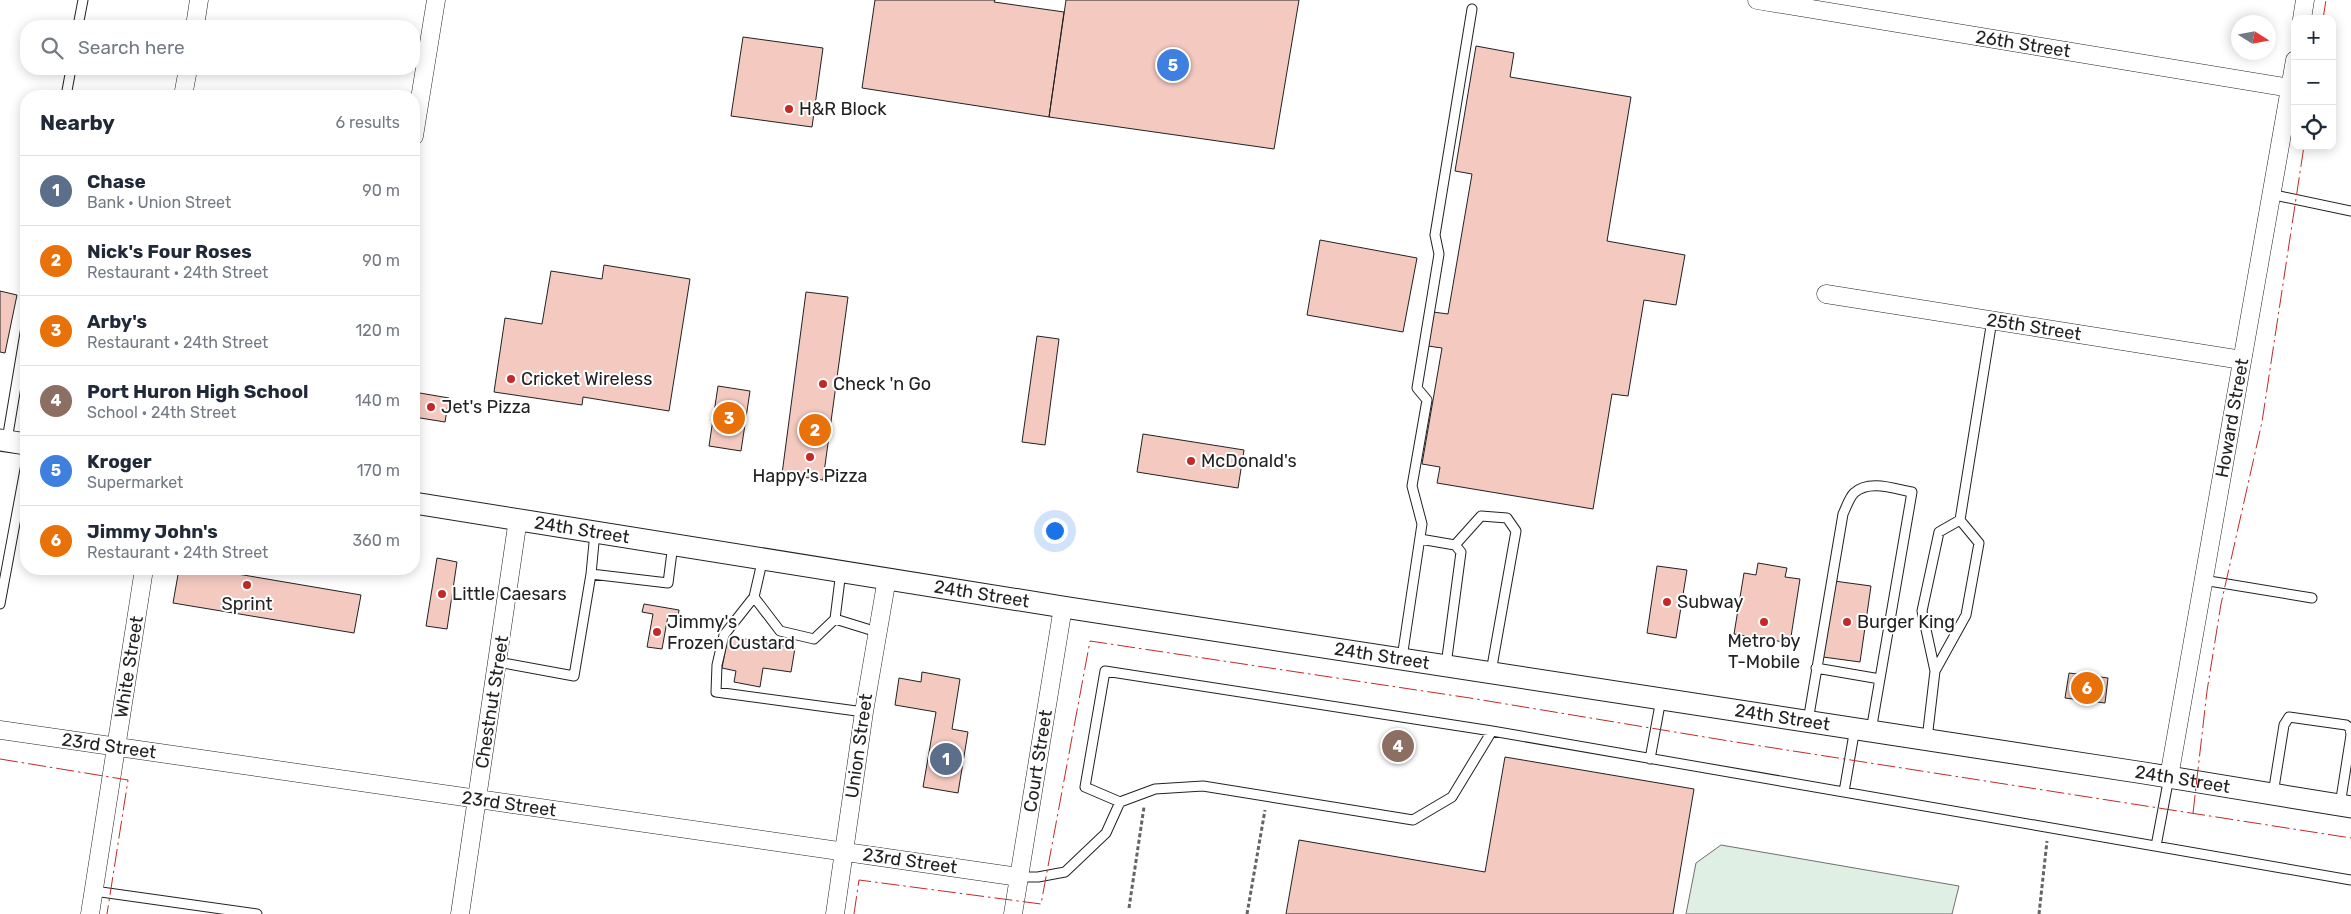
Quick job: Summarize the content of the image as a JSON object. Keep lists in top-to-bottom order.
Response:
{
  "streets": {
    "street": [
      "26th Street",
      "25th Street",
      "Howard Street",
      "24th Street",
      "White Street",
      "Chestnut Street",
      "23rd Street",
      "Union Street",
      "Court Street"
    ]
  },
  "crossings": [
    ["26th Street", "Howard Street"],
    ["25th Street", "Howard Street"],
    ["Howard Street", "24th Street"],
    ["24th Street", "Chestnut Street"],
    ["24th Street", "Union Street"],
    ["24th Street", "Court Street"],
    ["White Street", "23rd Street"],
    ["Chestnut Street", "23rd Street"],
    ["23rd Street", "Union Street"],
    ["23rd Street", "Court Street"]
  ],
  "places": [
    "H&R Block",
    "Cricket Wireless",
    "Check 'n Go",
    "Jet's Pizza",
    "Happy's Pizza",
    "McDonald's",
    "Sprint",
    "Little Caesars",
    "Subway",
    "Metro by T-Mobile",
    "Burger King",
    "Jimmy's Frozen Custard"
  ],
  "north": "right",
  "page": {
    "map_buttons": ["+", "−"],
    "search": "Search here",
    "pins": [
      "5",
      "3",
      "2",
      "6",
      "4",
      "1"
    ],
    "heading": ["Nearby", "6 results"],
    "list": [
      {
        "mark": "1",
        "name": "Chase",
        "note": "Bank · Union Street",
        "value": "90 m"
      },
      {
        "mark": "2",
        "name": "Nick's Four Roses",
        "note": "Restaurant · 24th Street",
        "value": "90 m"
      },
      {
        "mark": "3",
        "name": "Arby's",
        "note": "Restaurant · 24th Street",
        "value": "120 m"
      },
      {
        "mark": "4",
        "name": "Port Huron High School",
        "note": "School · 24th Street",
        "value": "140 m"
      },
      {
        "mark": "5",
        "name": "Kroger",
        "note": "Supermarket",
        "value": "170 m"
      },
      {
        "mark": "6",
        "name": "Jimmy John's",
        "note": "Restaurant · 24th Street",
        "value": "360 m"
      }
    ]
  }
}
